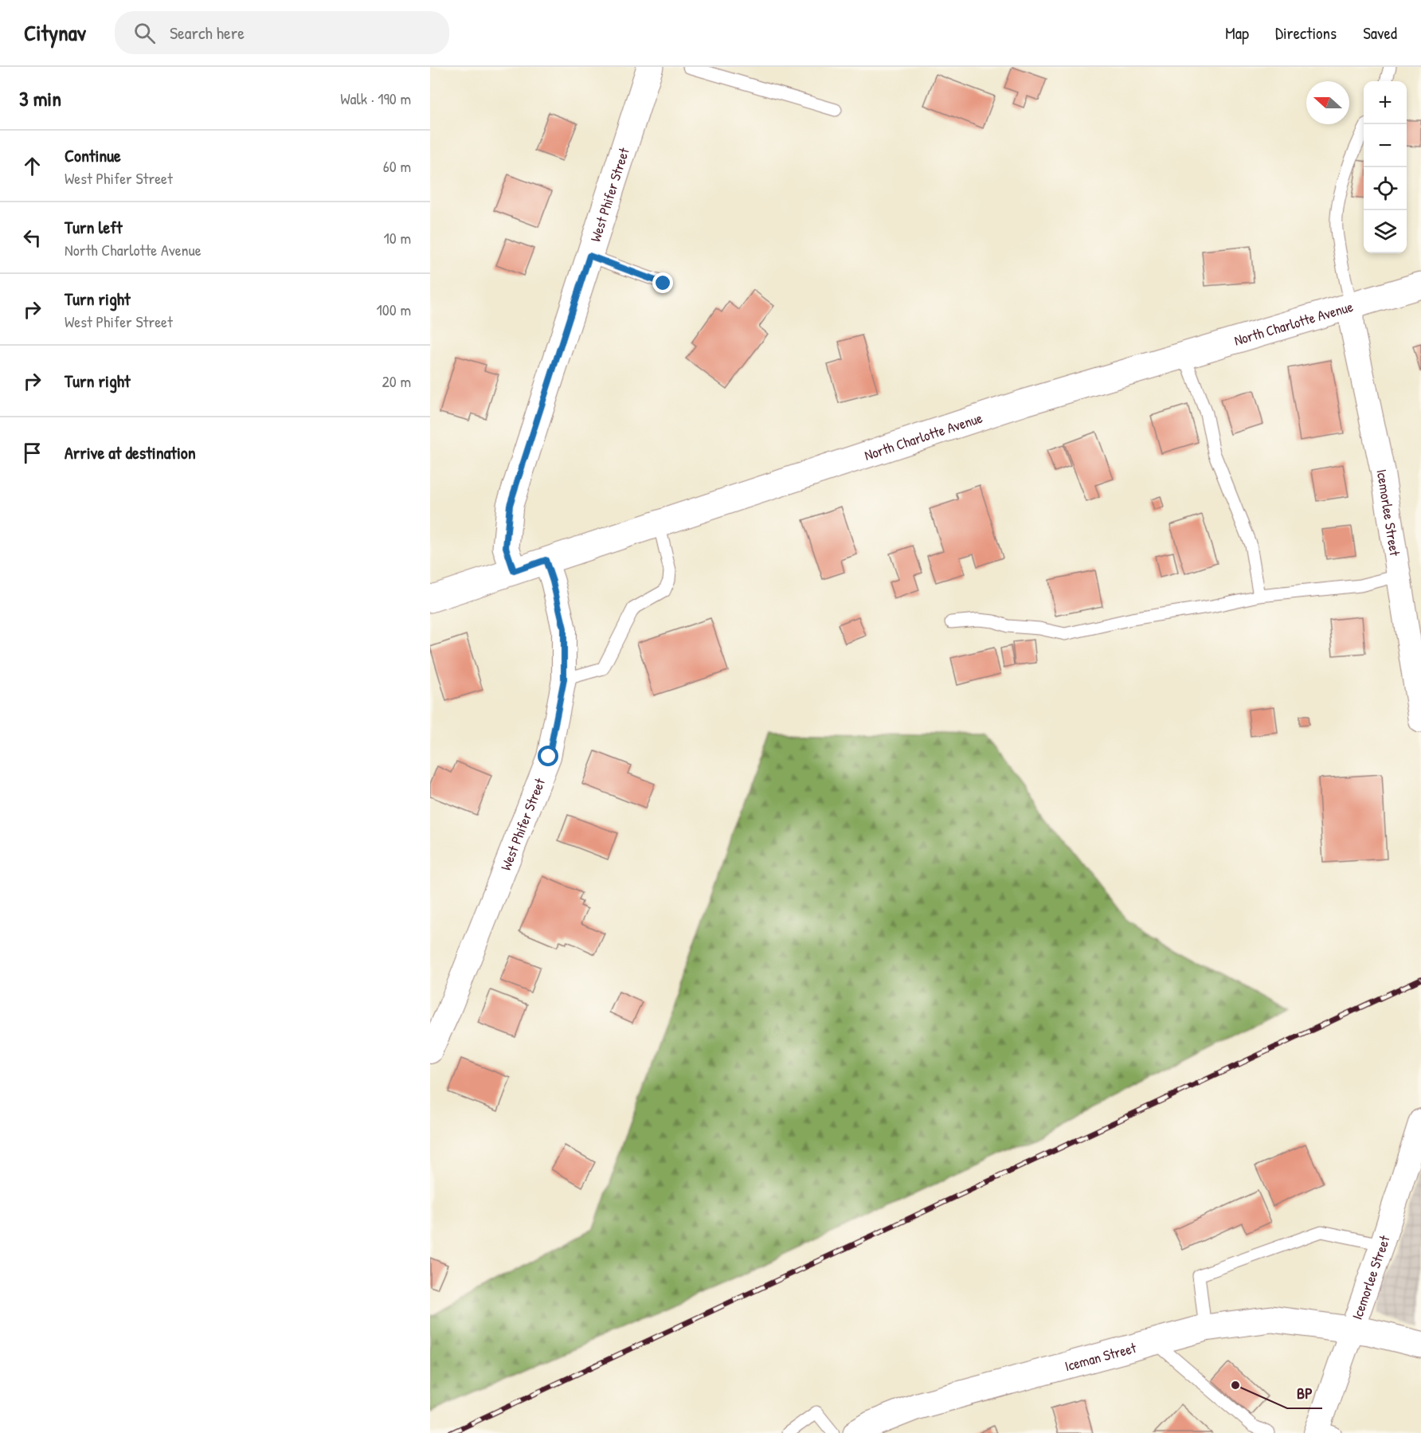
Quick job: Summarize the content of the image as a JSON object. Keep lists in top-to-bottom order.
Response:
{
  "streets": {
    "main road": ["West Phifer Street", "North Charlotte Avenue", "Iceman Street"],
    "street": ["Icemorlee Street"]
  },
  "crossings": [
    ["West Phifer Street", "North Charlotte Avenue"],
    ["North Charlotte Avenue", "Icemorlee Street"],
    ["Icemorlee Street", "Iceman Street"]
  ],
  "places": ["BP"],
  "north": "left",
  "page": {
    "header": "Citynav",
    "search": "Search here",
    "nav": ["Map", "Directions", "Saved"],
    "heading": ["3 min", "Walk · 190 m"],
    "map_buttons": ["+", "−"],
    "list": [
      ["Continue", "West Phifer Street", "60 m"],
      ["Turn left", "North Charlotte Avenue", "10 m"],
      ["Turn right", "West Phifer Street", "100 m"],
      ["Turn right", "20 m"],
      "Arrive at destination"
    ]
  }
}
